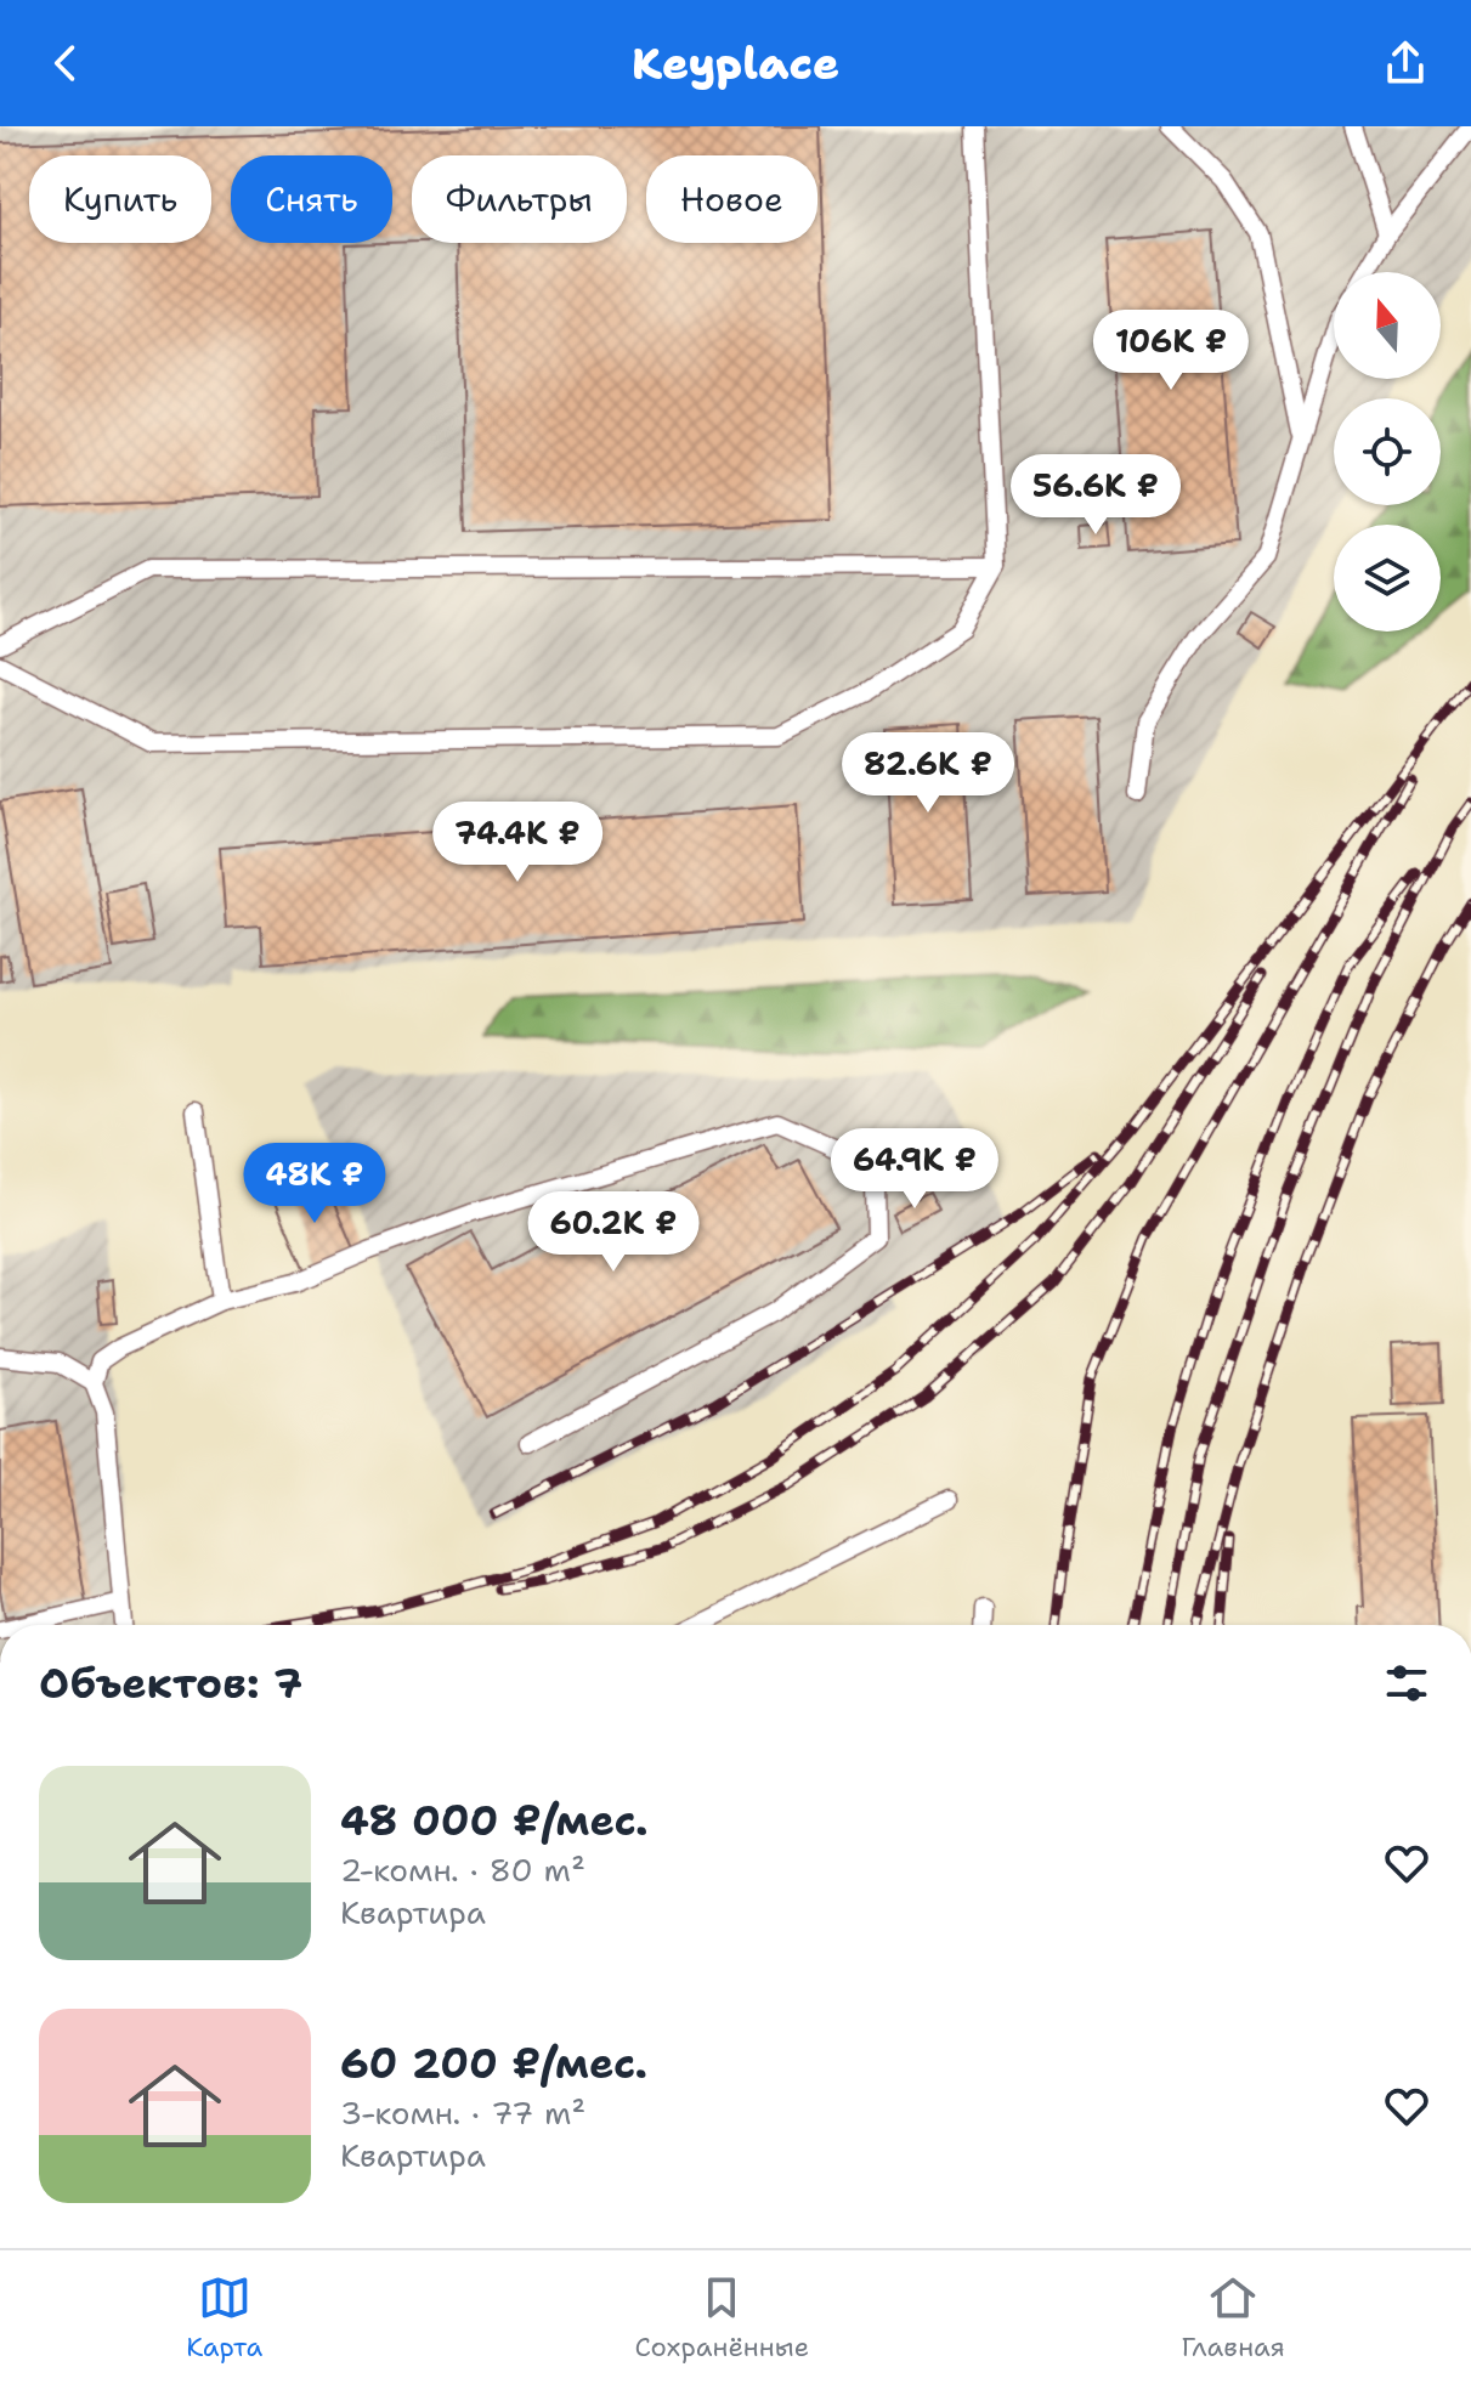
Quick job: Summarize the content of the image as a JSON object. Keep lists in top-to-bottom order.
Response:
{
  "north": "top",
  "page": {
    "header": "Keyplace",
    "chip": [
      "Купить",
      "Снять",
      "Фильтры",
      "Новое"
    ],
    "price": [
      "106K ₽",
      "56.6K ₽",
      "82.6K ₽",
      "74.4K ₽",
      "64.9K ₽",
      "48K ₽",
      "60.2K ₽"
    ],
    "heading": "Объектов: 7",
    "list": [
      {
        "name": "48 000 ₽/мес.",
        "note": "2-комн. · 80 m² · Квартира"
      },
      {
        "name": "60 200 ₽/мес.",
        "note": "3-комн. · 77 m² · Квартира"
      }
    ],
    "tabs": ["Карта", "Сохранённые", "Главная"]
  }
}
